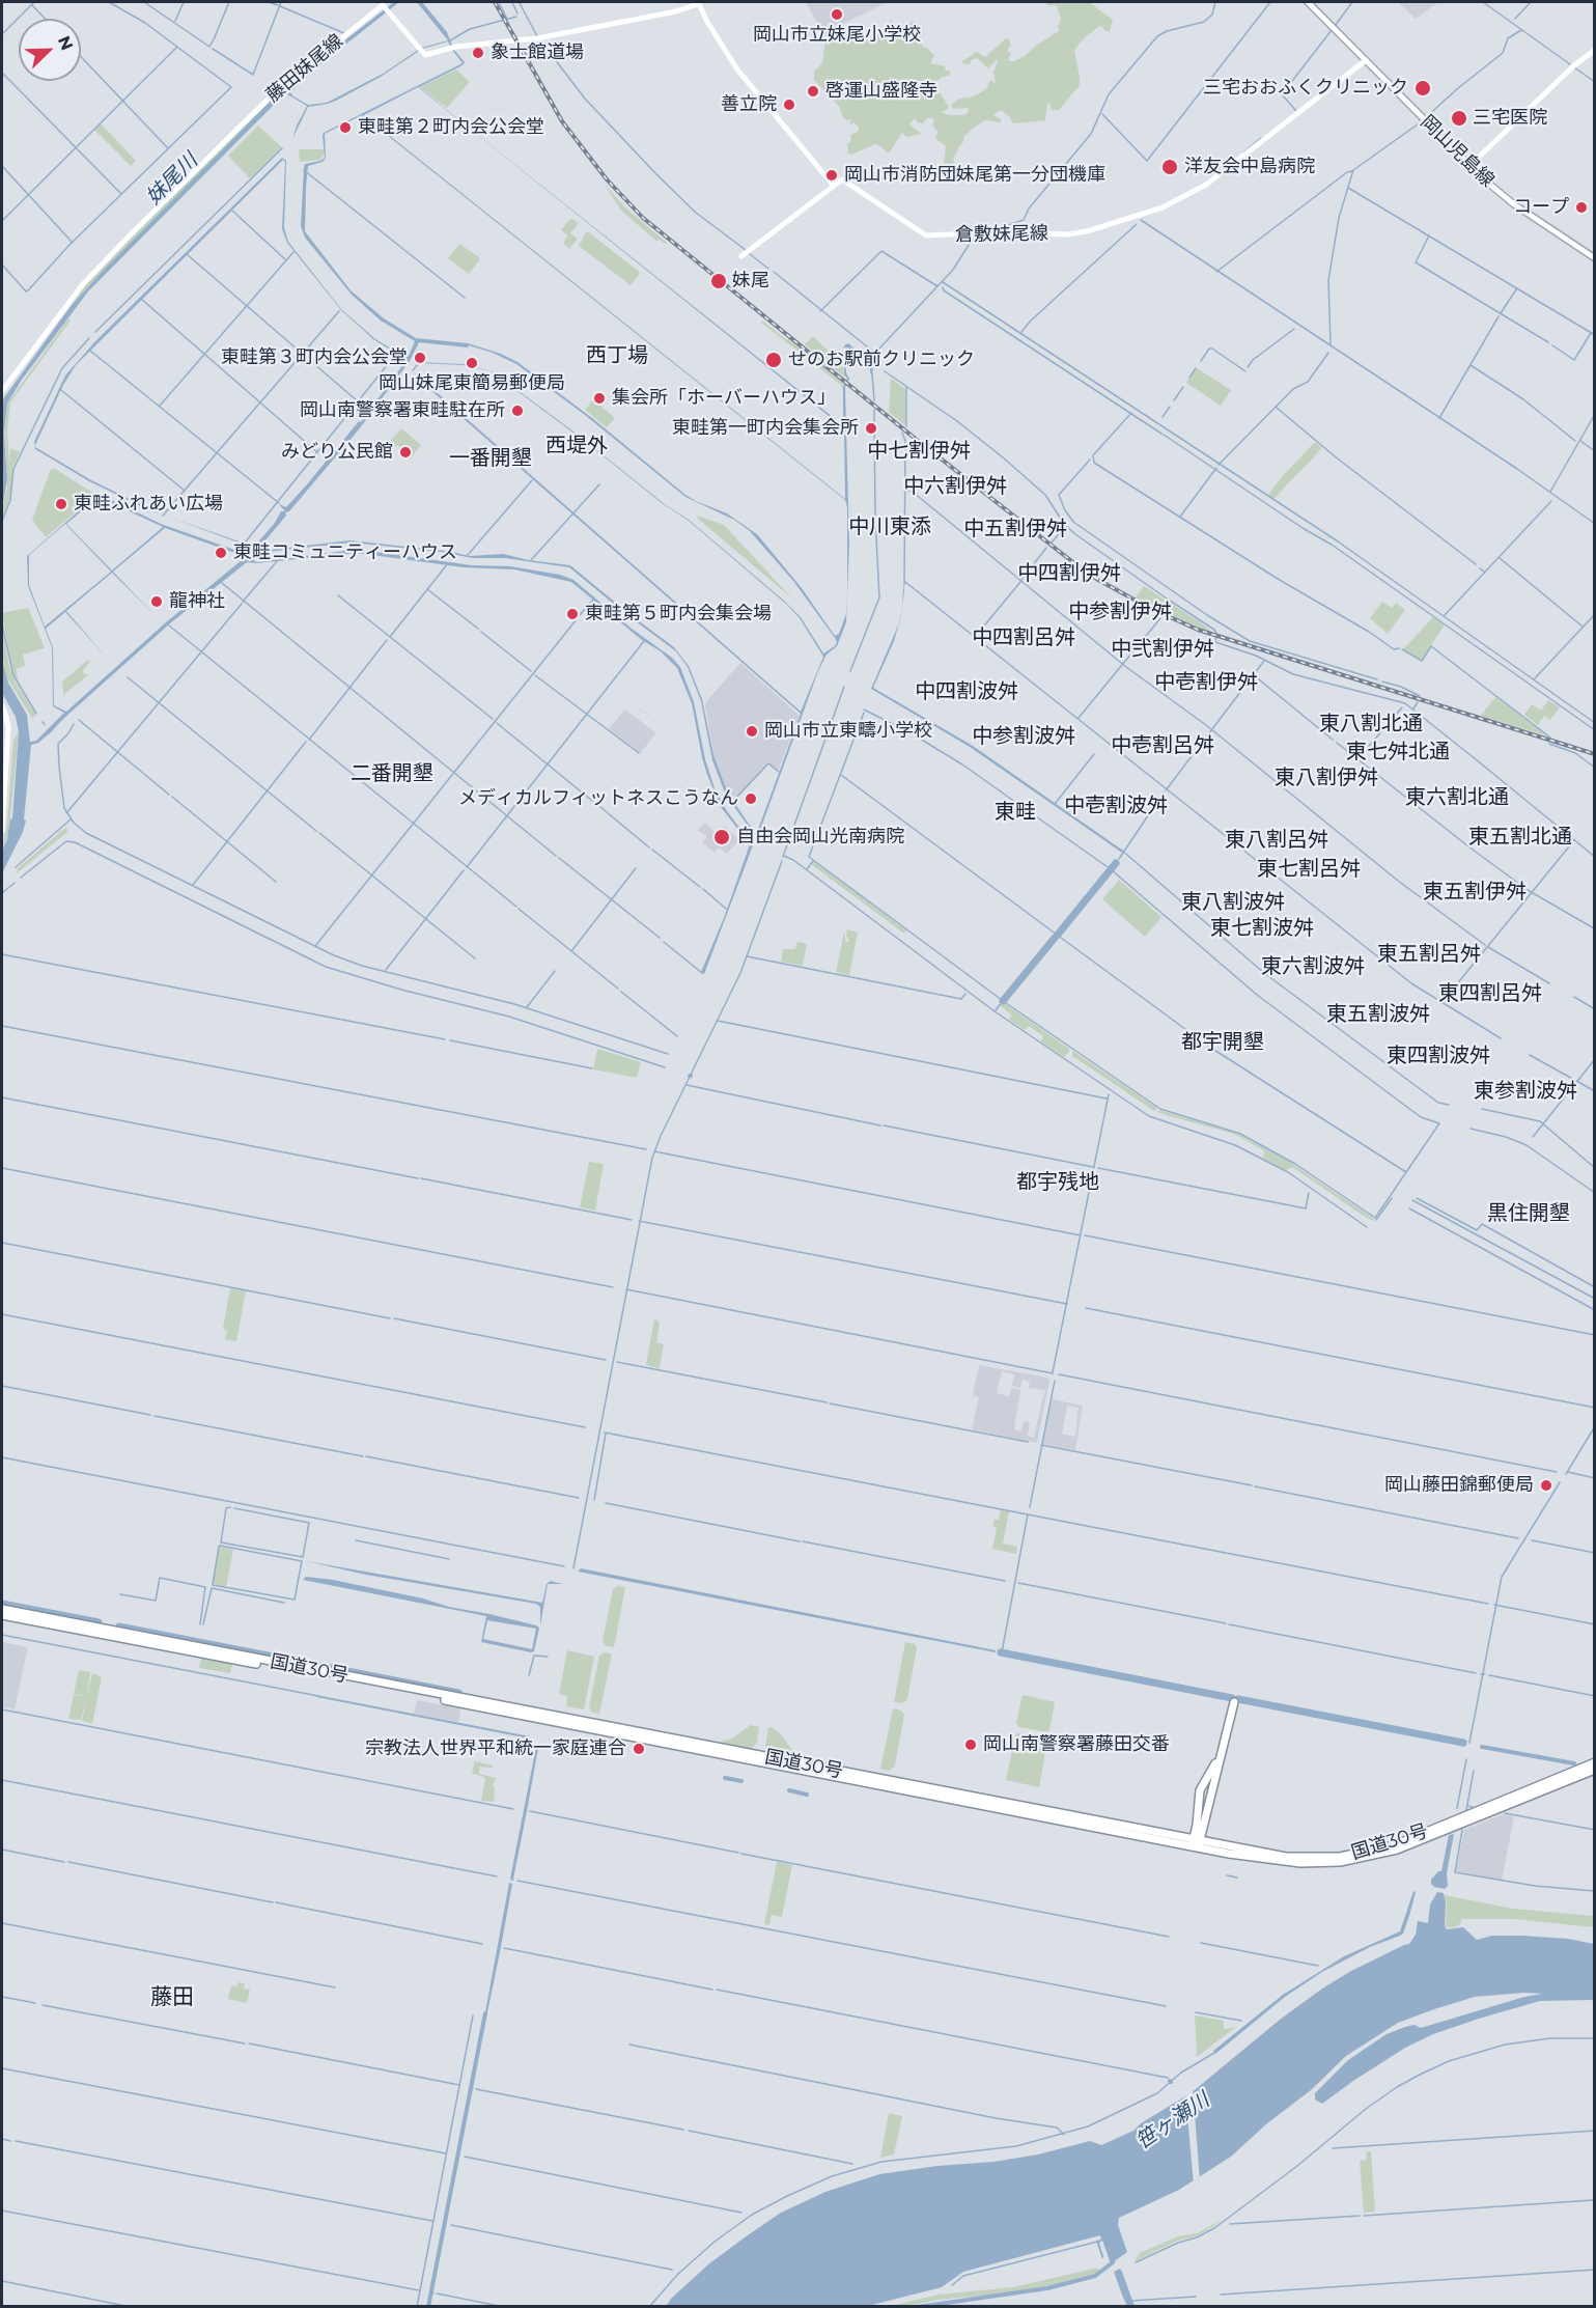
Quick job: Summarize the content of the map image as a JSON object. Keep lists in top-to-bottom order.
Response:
{
  "streets": {
    "highway": ["国道30号"],
    "main road": ["藤田妹尾線", "岡山児島線", "倉敷妹尾線"]
  },
  "crossings": [
    ["岡山児島線", "倉敷妹尾線"]
  ],
  "districts": [
    "西丁場",
    "西堤外",
    "中七割伊舛",
    "一番開墾",
    "中六割伊舛",
    "中川東添",
    "中五割伊舛",
    "中四割伊舛",
    "中参割伊舛",
    "中四割呂舛",
    "中弐割伊舛",
    "中壱割伊舛",
    "中四割波舛",
    "東八割北通",
    "中参割波舛",
    "中壱割呂舛",
    "東七舛北通",
    "二番開墾",
    "東八割伊舛",
    "東六割北通",
    "中壱割波舛",
    "東畦",
    "東五割北通",
    "東八割呂舛",
    "東七割呂舛",
    "東五割伊舛",
    "東八割波舛",
    "東七割波舛",
    "東五割呂舛",
    "東六割波舛",
    "東四割呂舛",
    "東五割波舛",
    "都宇開墾",
    "東四割波舛",
    "東参割波舛",
    "都宇残地",
    "黒住開墾",
    "藤田"
  ],
  "water": ["妹尾川", "笹ヶ瀬川"],
  "places": [
    "岡山市立妹尾小学校",
    "象士館道場",
    "三宅おおふくクリニック",
    "啓運山盛隆寺",
    "善立院",
    "三宅医院",
    "東畦第２町内会公会堂",
    "洋友会中島病院",
    "岡山市消防団妹尾第一分団機庫",
    "コープ",
    "妹尾",
    "東畦第３町内会公会堂",
    "せのお駅前クリニック",
    "岡山妹尾東簡易郵便局",
    "集会所「ホーバーハウス」",
    "岡山南警察署東畦駐在所",
    "東畦第一町内会集会所",
    "みどり公民館",
    "東畦ふれあい広場",
    "東畦コミュニティーハウス",
    "龍神社",
    "東畦第５町内会集会場",
    "岡山市立東疇小学校",
    "メディカルフィットネスこうなん",
    "自由会岡山光南病院",
    "岡山藤田錦郵便局",
    "岡山南警察署藤田交番",
    "宗教法人世界平和統一家庭連合"
  ],
  "north": "top right"
}
